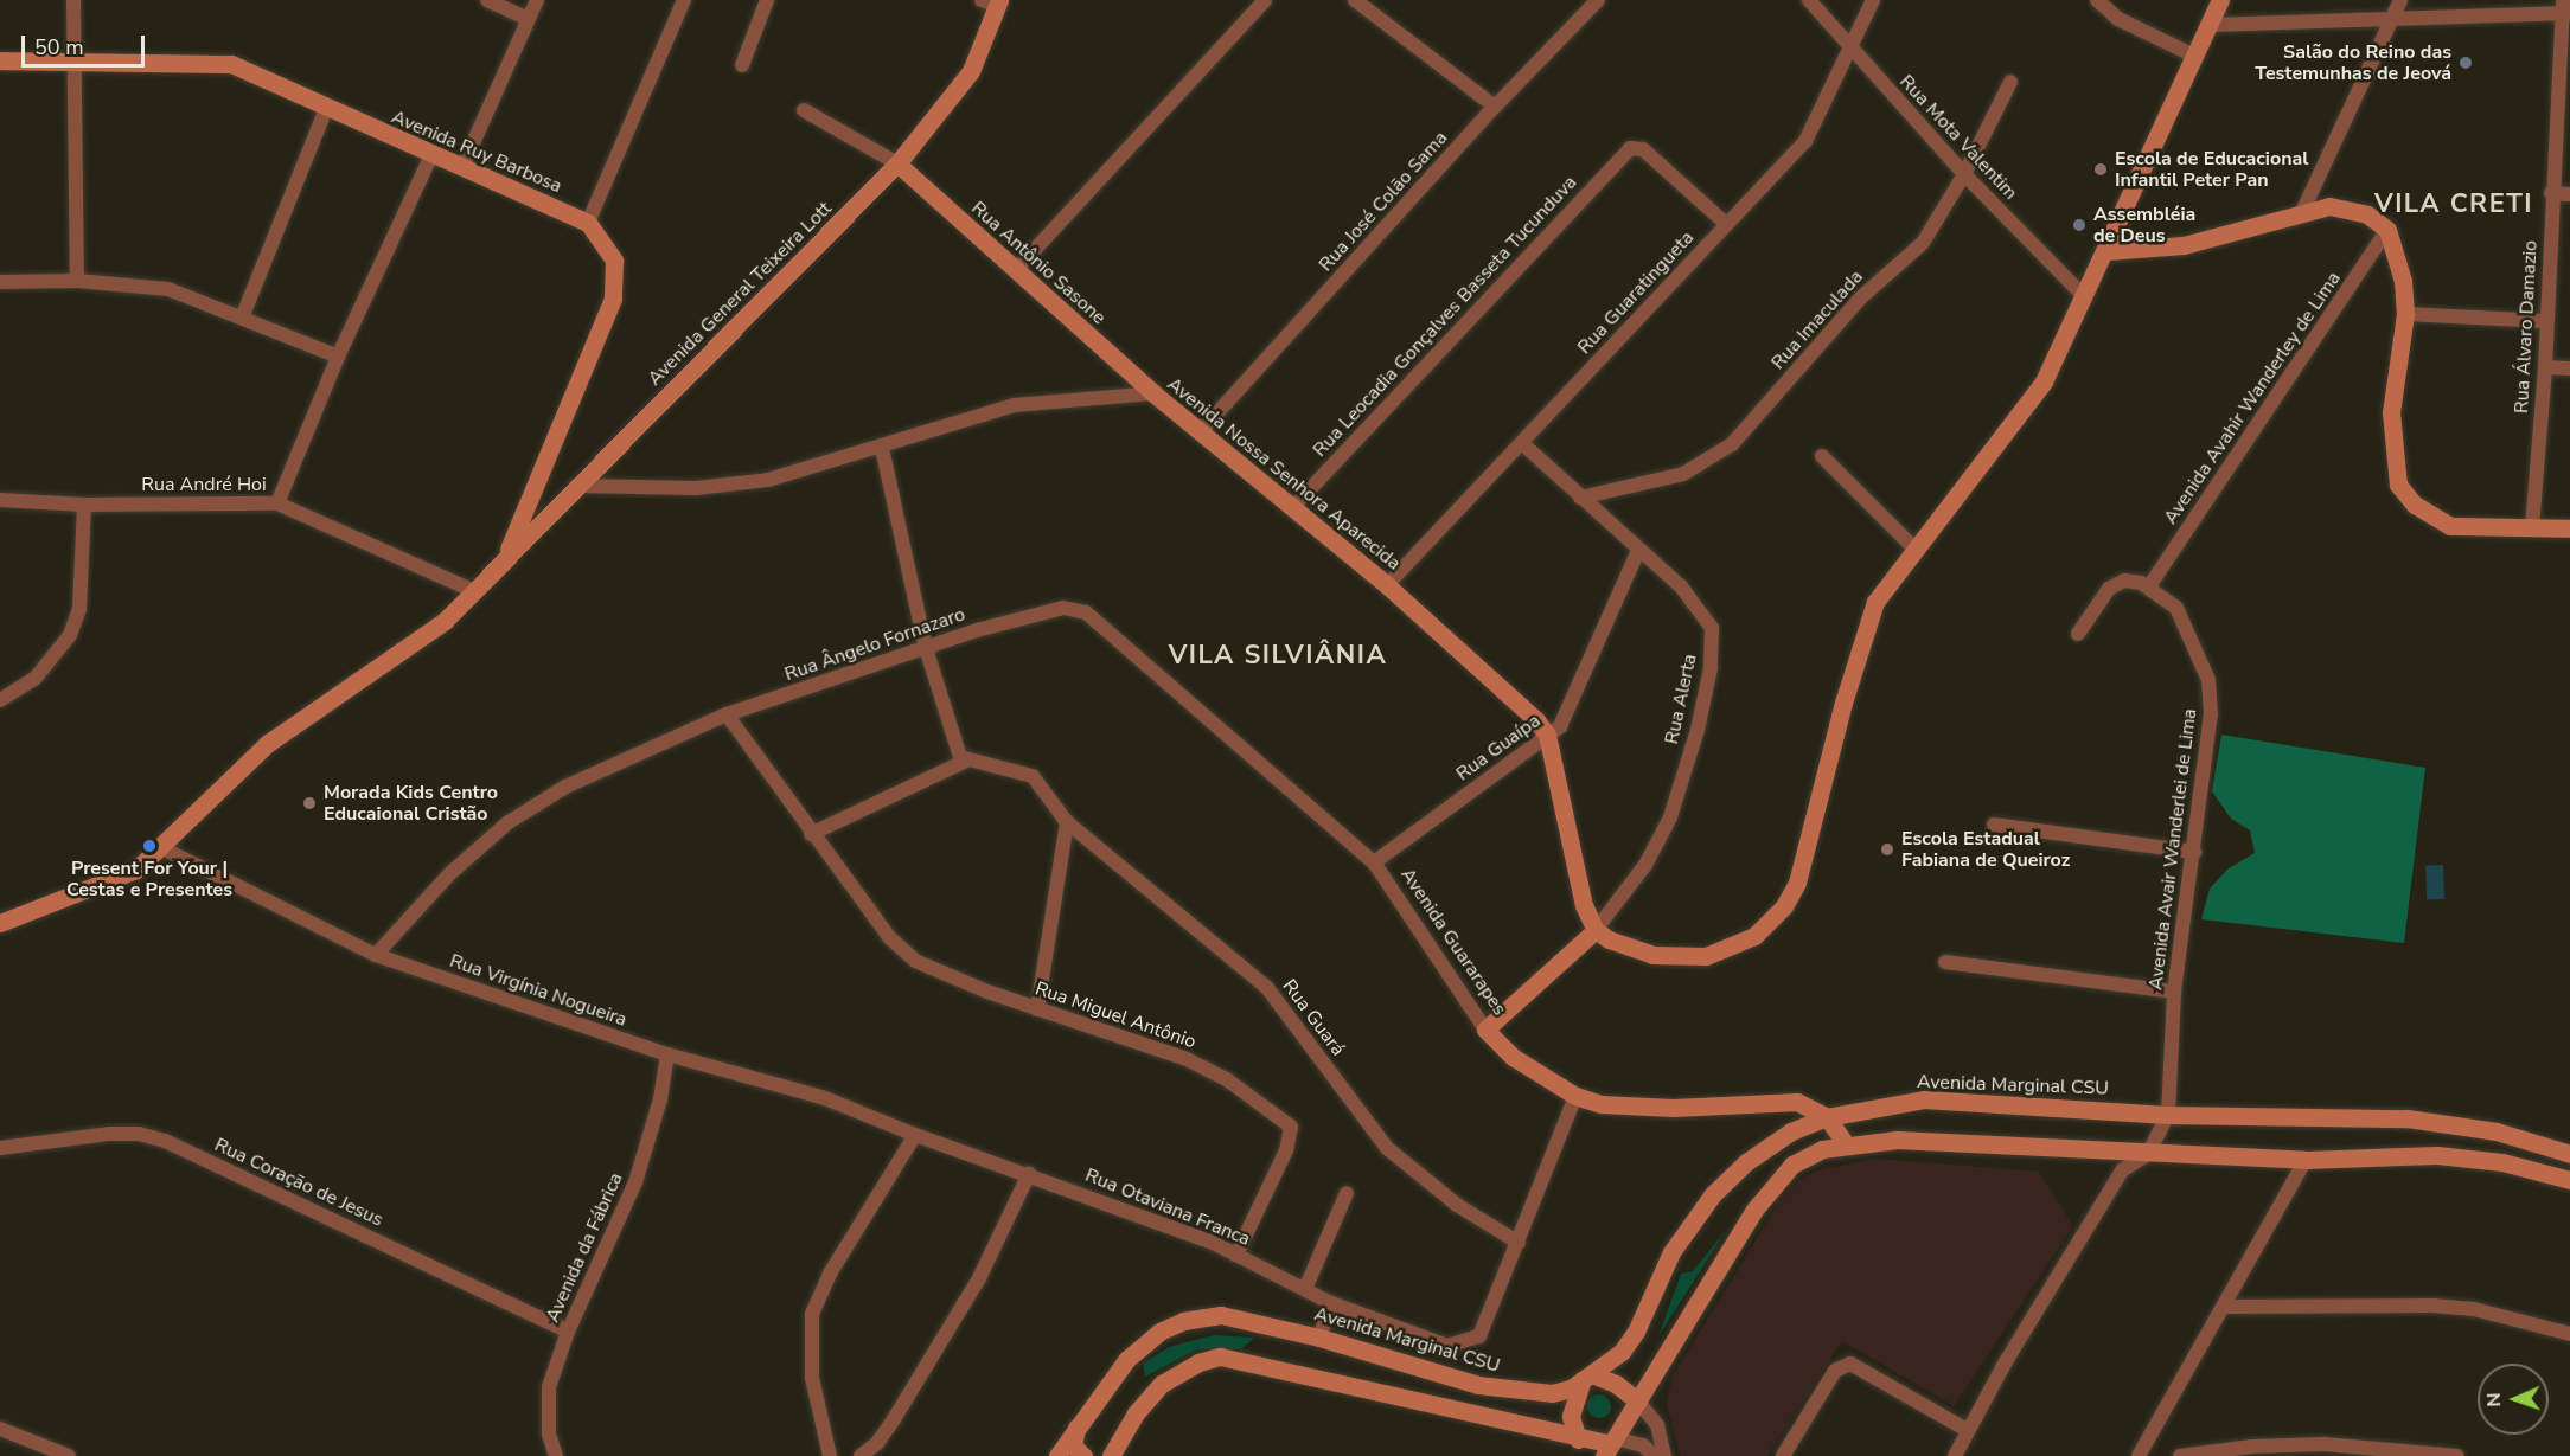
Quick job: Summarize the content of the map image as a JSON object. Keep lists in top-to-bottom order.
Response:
{
  "streets": {
    "street": [
      "Rua Mota Valentim",
      "Avenida Ruy Barbosa",
      "Rua José Colão Sama",
      "Rua Antônio Sasone",
      "Rua Guaratingueta",
      "Avenida General Teixeira Lott",
      "Rua Leocadia Gonçalves Basseta Tucunduva",
      "Rua Imaculada",
      "Rua Álvaro Damazio",
      "Avenida Avahir Wanderley de Lima",
      "Avenida Nossa Senhora Aparecida",
      "Rua André Hoi",
      "Rua Ângelo Fornazaro",
      "Rua Alerta",
      "Rua Guaípa",
      "Avenida Avair Wanderlei de Lima",
      "Avenida Guararapes",
      "Rua Virgínia Nogueira",
      "Rua Miguel Antônio",
      "Rua Guará",
      "Avenida Marginal CSU",
      "Rua Coração de Jesus",
      "Rua Otaviana Franca",
      "Avenida da Fábrica"
    ]
  },
  "crossings": [
    ["Rua Mota Valentim", "Rua Guaratingueta"],
    ["Rua Mota Valentim", "Rua Imaculada"],
    ["Rua José Colão Sama", "Avenida Nossa Senhora Aparecida"],
    ["Rua Antônio Sasone", "Avenida General Teixeira Lott"],
    ["Rua Antônio Sasone", "Avenida Nossa Senhora Aparecida"],
    ["Rua Guaratingueta", "Rua Leocadia Gonçalves Basseta Tucunduva"],
    ["Rua Guaratingueta", "Avenida Nossa Senhora Aparecida"],
    ["Rua Guaratingueta", "Rua Alerta"],
    ["Avenida General Teixeira Lott", "Avenida Nossa Senhora Aparecida"],
    ["Avenida General Teixeira Lott", "Rua André Hoi"],
    ["Rua Leocadia Gonçalves Basseta Tucunduva", "Avenida Nossa Senhora Aparecida"],
    ["Rua Imaculada", "Rua Alerta"],
    ["Avenida Avahir Wanderley de Lima", "Avenida Avair Wanderlei de Lima"],
    ["Avenida Nossa Senhora Aparecida", "Rua Guaípa"],
    ["Rua Ângelo Fornazaro", "Rua Guaípa"],
    ["Rua Ângelo Fornazaro", "Avenida Guararapes"],
    ["Rua Ângelo Fornazaro", "Rua Virgínia Nogueira"],
    ["Rua Alerta", "Rua Guaípa"],
    ["Rua Guaípa", "Avenida Guararapes"],
    ["Avenida Avair Wanderlei de Lima", "Avenida Marginal CSU"],
    ["Avenida Guararapes", "Avenida Marginal CSU"],
    ["Rua Virgínia Nogueira", "Rua Otaviana Franca"],
    ["Rua Virgínia Nogueira", "Avenida da Fábrica"],
    ["Rua Miguel Antônio", "Rua Otaviana Franca"],
    ["Rua Guará", "Rua Otaviana Franca"],
    ["Rua Coração de Jesus", "Avenida da Fábrica"]
  ],
  "districts": ["VILA CRETI", "VILA SILVIÂNIA"],
  "places": [
    "Salão do Reino das Testemunhas de Jeová",
    "Escola de Educacional Infantil Peter Pan",
    "Assembléia de Deus",
    "Morada Kids Centro Educaional Cristão",
    "Present For Your | Cestas e Presentes",
    "Escola Estadual Fabiana de Queiroz"
  ],
  "scale_bar": "50 m",
  "north": "left"
}
